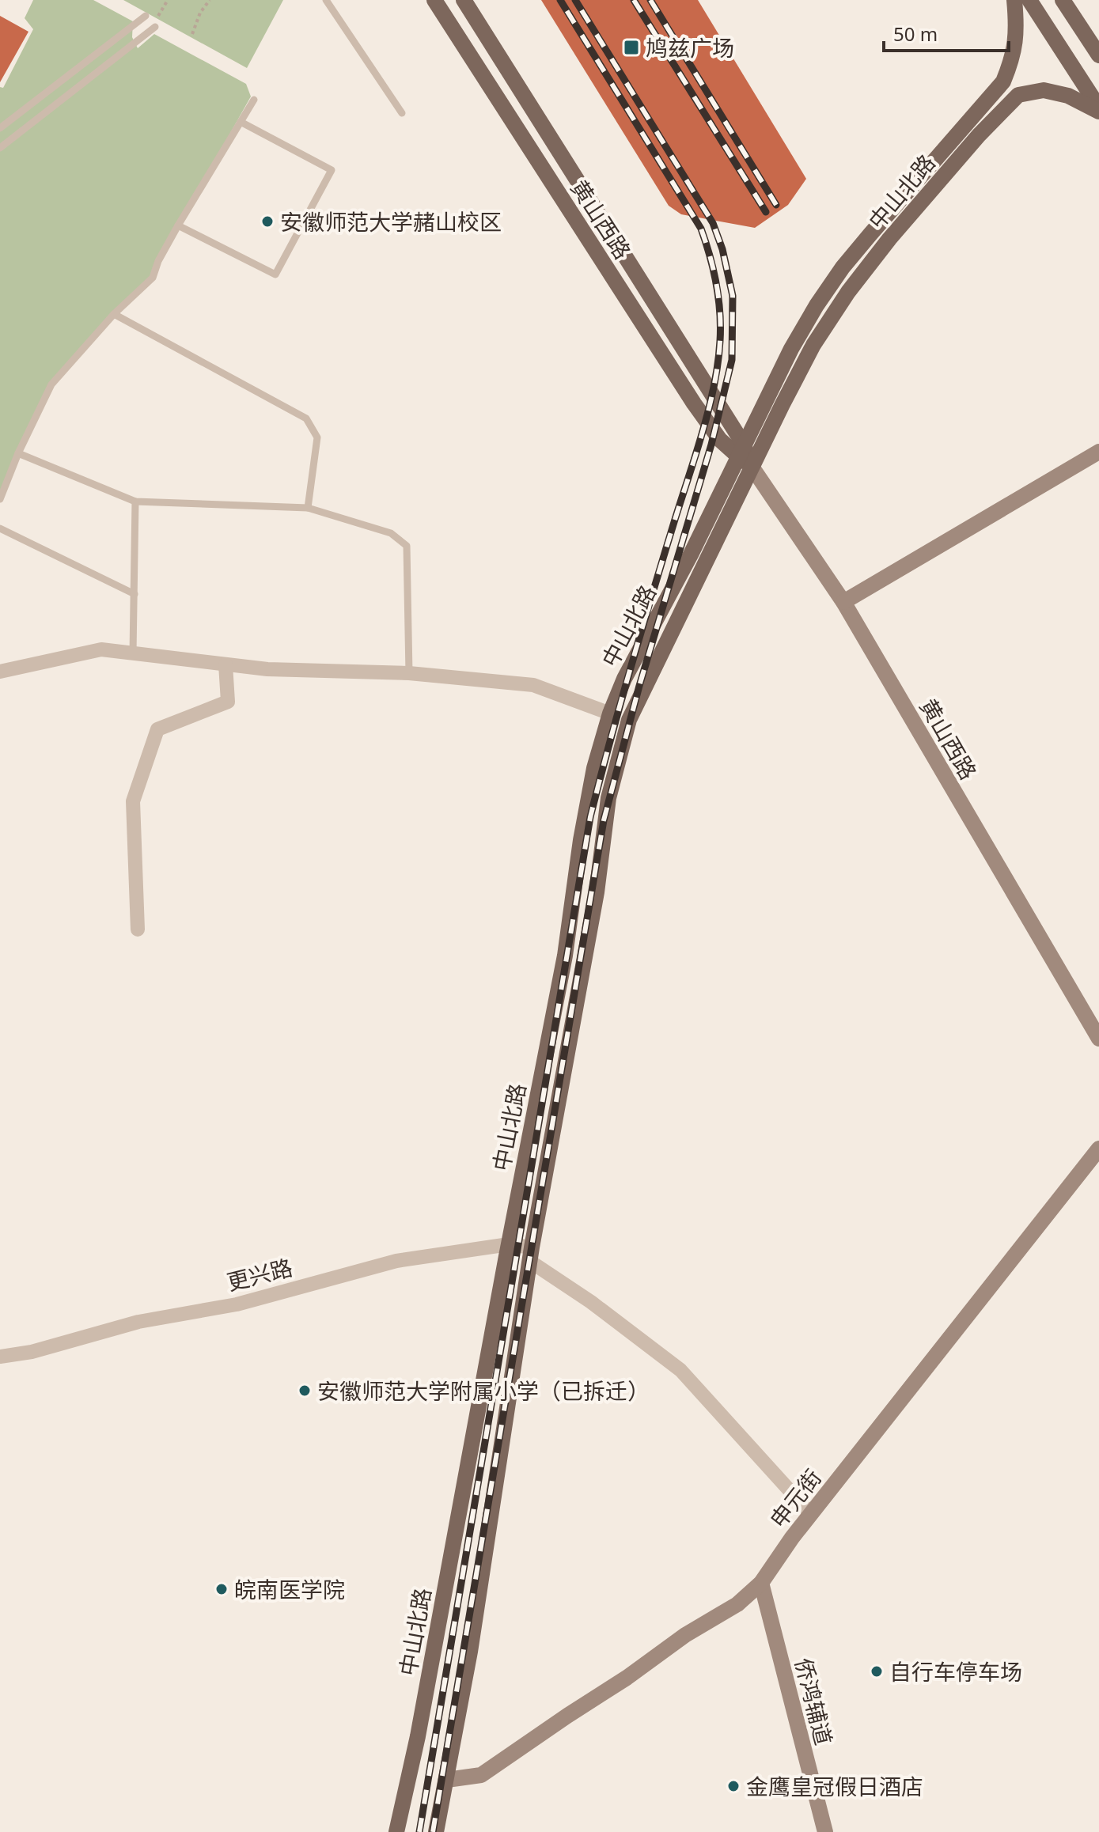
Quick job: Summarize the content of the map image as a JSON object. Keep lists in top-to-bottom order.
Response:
{
  "streets": {
    "main road": ["中山北路", "黄山西路"],
    "street": ["更兴路", "申元街", "侨鸿辅道"]
  },
  "crossings": [
    ["中山北路", "黄山西路"],
    ["中山北路", "更兴路"],
    ["中山北路", "申元街"],
    ["申元街", "侨鸿辅道"]
  ],
  "places": {
    "transit": ["鸠兹广场"],
    "other": [
      "安徽师范大学赭山校区",
      "安徽师范大学附属小学（已拆迁）",
      "皖南医学院",
      "自行车停车场",
      "金鹰皇冠假日酒店"
    ]
  },
  "scale_bar": "50 m"
}
